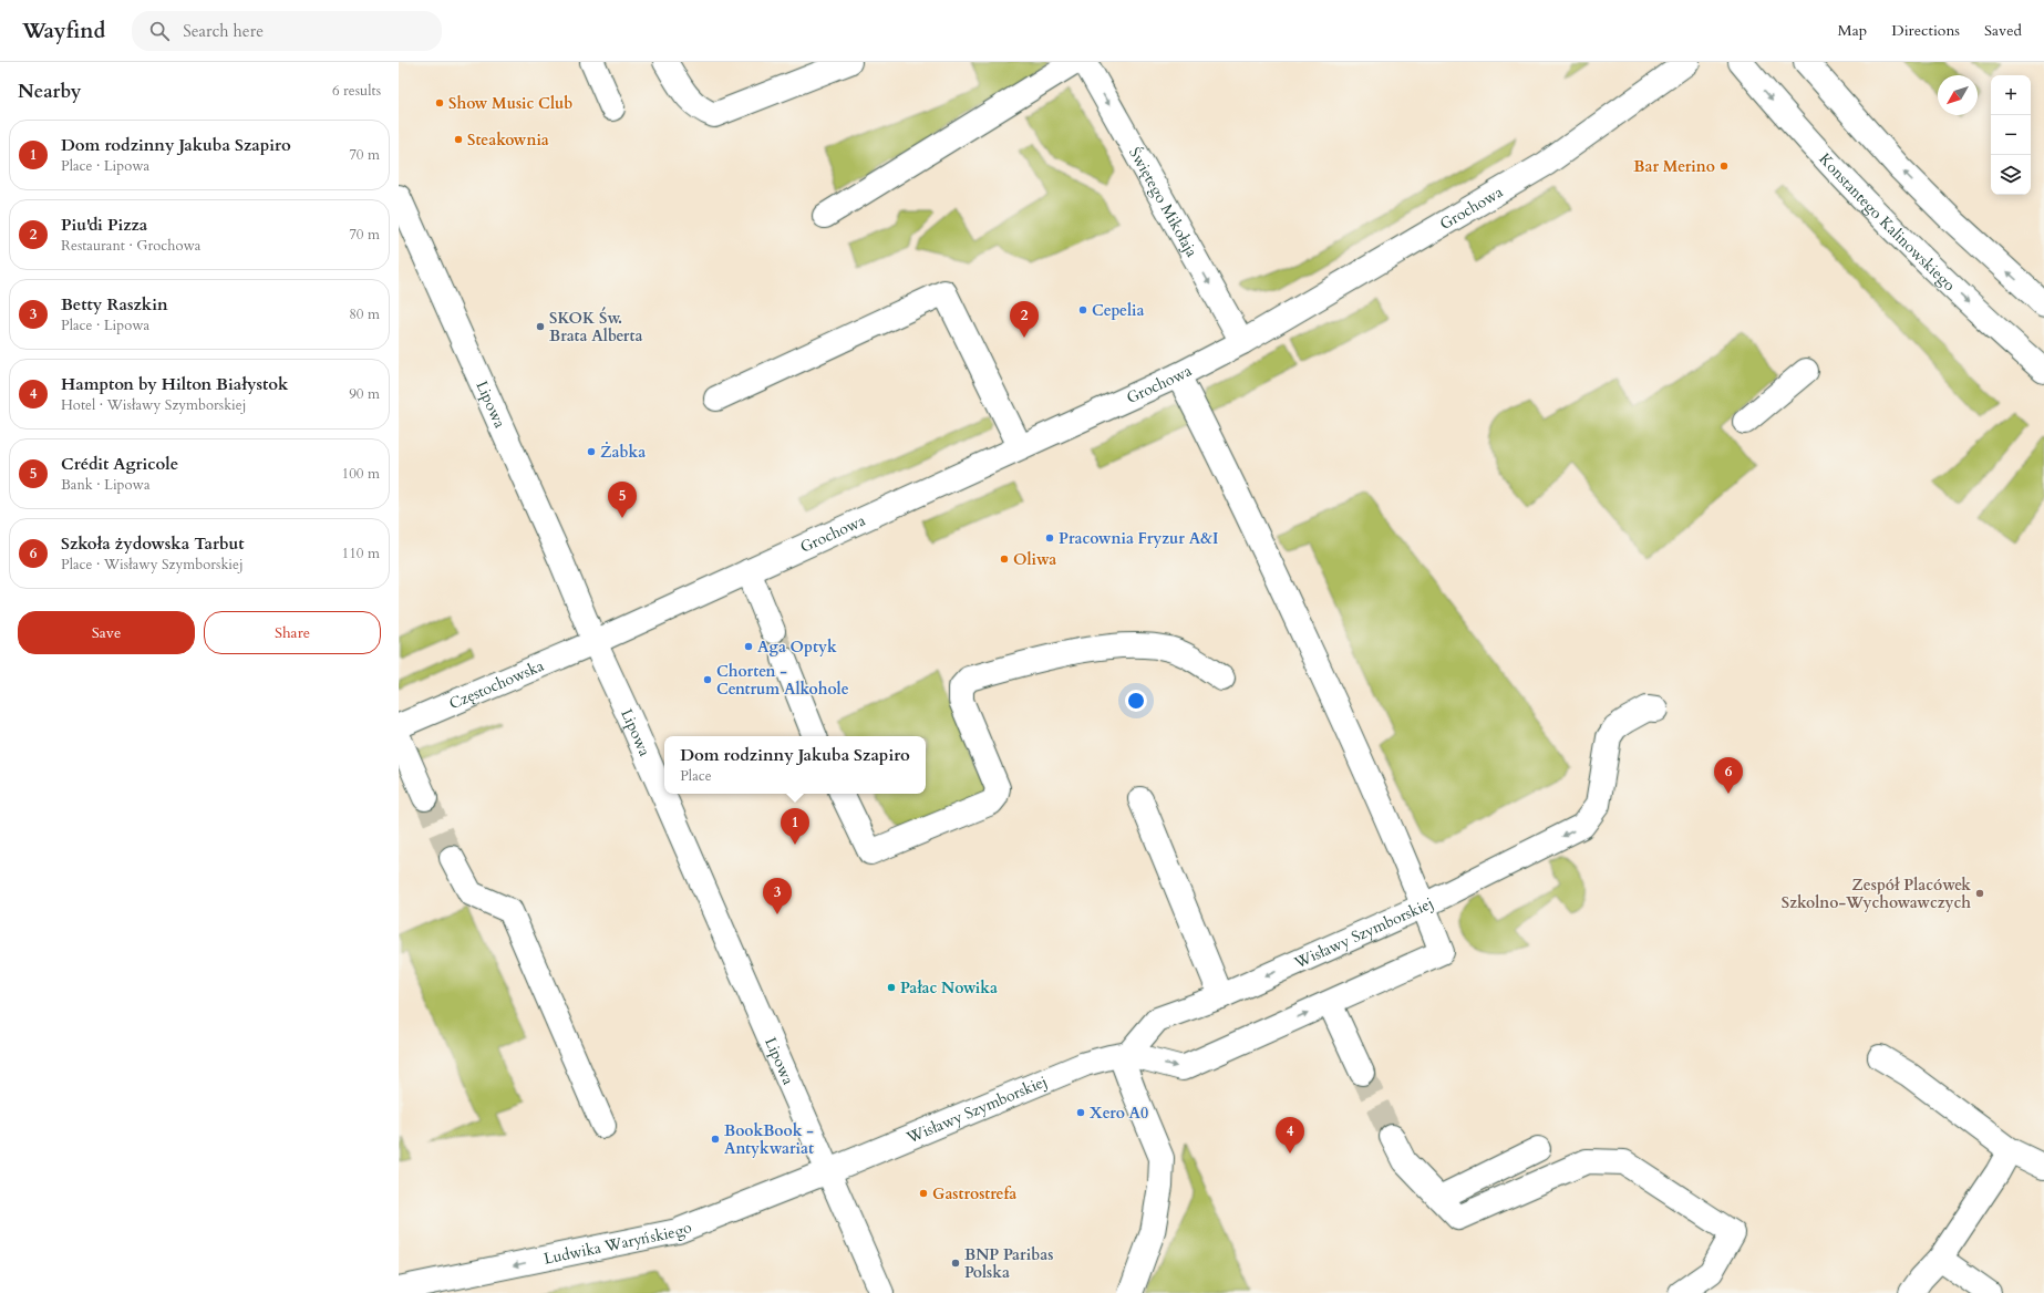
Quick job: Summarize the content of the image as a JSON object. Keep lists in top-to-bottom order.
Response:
{
  "streets": {
    "street": [
      "Świętego Mikołaja",
      "Grochowa",
      "Konstantego Kalinowskiego",
      "Lipowa",
      "Częstochowska",
      "Wisławy Szymborskiej",
      "Ludwika Waryńskiego"
    ]
  },
  "crossings": [
    ["Świętego Mikołaja", "Grochowa"],
    ["Grochowa", "Lipowa"],
    ["Grochowa", "Częstochowska"],
    ["Lipowa", "Częstochowska"],
    ["Lipowa", "Wisławy Szymborskiej"],
    ["Lipowa", "Ludwika Waryńskiego"],
    ["Wisławy Szymborskiej", "Ludwika Waryńskiego"]
  ],
  "one_way": ["Świętego Mikołaja", "Ludwika Waryńskiego"],
  "places": [
    "Show Music Club",
    "Steakownia",
    "Bar Merino",
    "Cepelia",
    "SKOK Św. Brata Alberta",
    "Żabka",
    "Pracownia Fryzur A&I",
    "Oliwa",
    "Aga Optyk",
    "Chorten - Centrum Alkohole",
    "Zespół Placówek Szkolno-Wychowawczych",
    "Pałac Nowika",
    "Xero A0",
    "BookBook - Antykwariat",
    "Gastrostrefa",
    "BNP Paribas Polska"
  ],
  "north": "bottom left",
  "page": {
    "header": "Wayfind",
    "search": "Search here",
    "nav": ["Map", "Directions", "Saved"],
    "heading": ["Nearby", "6 results"],
    "map_buttons": ["+", "−"],
    "list": [
      {
        "mark": "1",
        "name": "Dom rodzinny Jakuba Szapiro",
        "note": "Place · Lipowa",
        "value": "70 m"
      },
      {
        "mark": "2",
        "name": "Piu'di Pizza",
        "note": "Restaurant · Grochowa",
        "value": "70 m"
      },
      {
        "mark": "3",
        "name": "Betty Raszkin",
        "note": "Place · Lipowa",
        "value": "80 m"
      },
      {
        "mark": "4",
        "name": "Hampton by Hilton Białystok",
        "note": "Hotel · Wisławy Szymborskiej",
        "value": "90 m"
      },
      {
        "mark": "5",
        "name": "Crédit Agricole",
        "note": "Bank · Lipowa",
        "value": "100 m"
      },
      {
        "mark": "6",
        "name": "Szkoła żydowska Tarbut",
        "note": "Place · Wisławy Szymborskiej",
        "value": "110 m"
      }
    ],
    "pins": [
      "2",
      "5",
      "6",
      "1",
      "3",
      "4"
    ],
    "buttons": ["Save", "Share"],
    "popup": ["Dom rodzinny Jakuba Szapiro", "Place"]
  }
}
